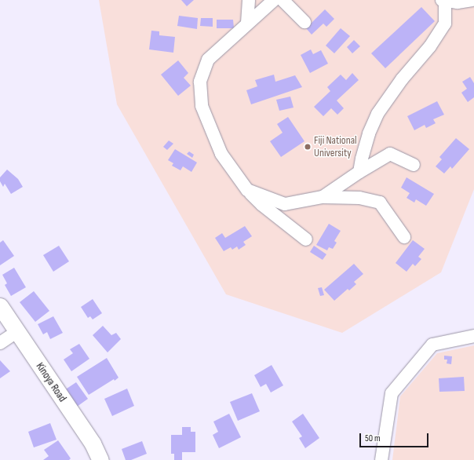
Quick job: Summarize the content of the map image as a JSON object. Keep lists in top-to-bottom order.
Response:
{
  "streets": {
    "main road": ["Kinoya Road"]
  },
  "places": ["Fiji National University"],
  "scale_bar": "50 m"
}
